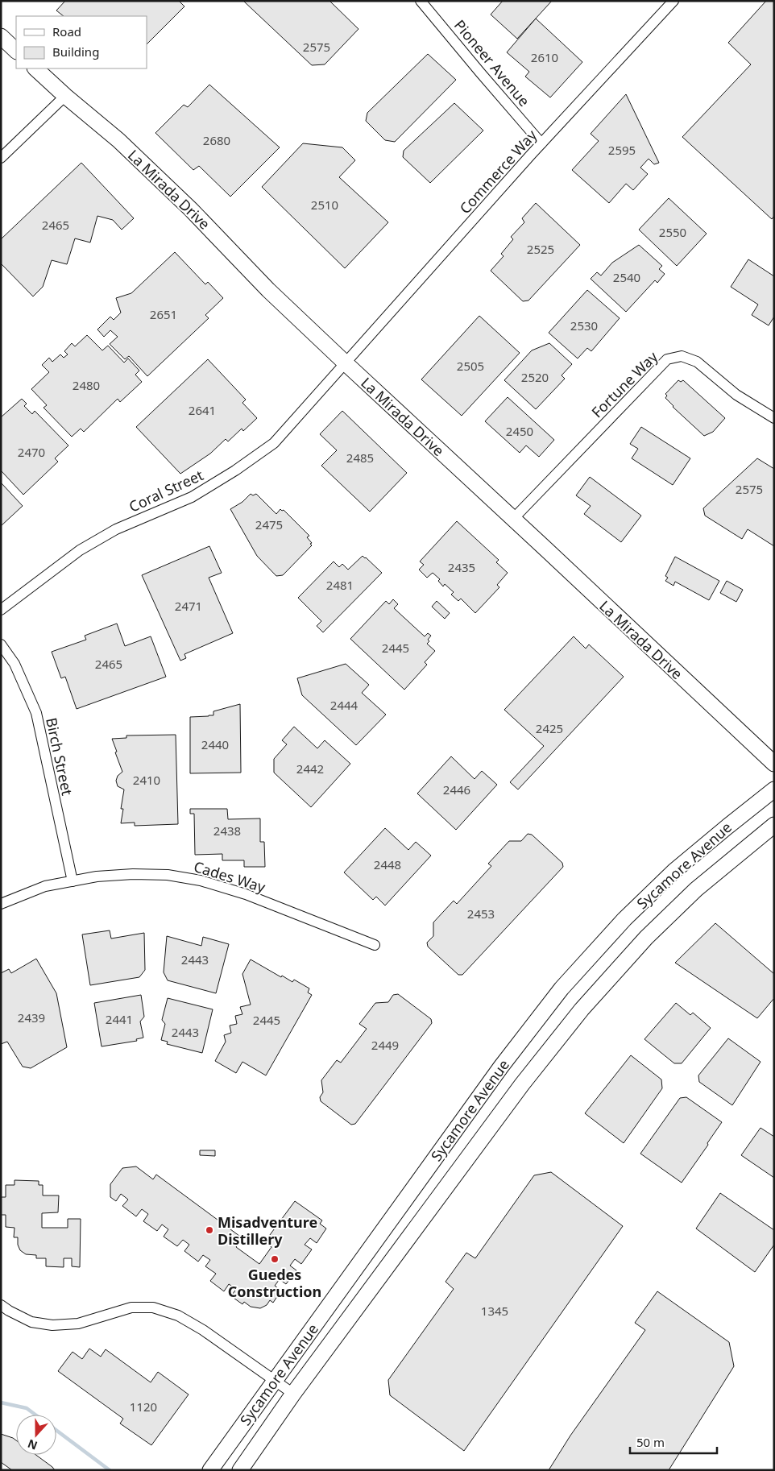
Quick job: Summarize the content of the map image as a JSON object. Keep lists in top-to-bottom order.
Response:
{
  "streets": {
    "main road": ["La Mirada Drive", "Sycamore Avenue"],
    "street": [
      "Pioneer Avenue",
      "Commerce Way",
      "Fortune Way",
      "Coral Street",
      "Birch Street",
      "Cades Way"
    ]
  },
  "crossings": [
    ["Pioneer Avenue", "Commerce Way"],
    ["Commerce Way", "La Mirada Drive"],
    ["Commerce Way", "Coral Street"],
    ["La Mirada Drive", "Fortune Way"],
    ["La Mirada Drive", "Coral Street"],
    ["Birch Street", "Cades Way"]
  ],
  "places": ["Misadventure Distillery", "Guedes Construction"],
  "house_numbers": [
    "2575",
    "2610",
    "2680",
    "2595",
    "2510",
    "2465",
    "2550",
    "2525",
    "2540",
    "2651",
    "2530",
    "2505",
    "2520",
    "2480",
    "2641",
    "2450",
    "2470",
    "2485",
    "2575",
    "2475",
    "2435",
    "2481",
    "2471",
    "2445",
    "2465",
    "2444",
    "2425",
    "2440",
    "2442",
    "2410",
    "2446",
    "2438",
    "2448",
    "2453",
    "2443",
    "2439",
    "2441",
    "2445",
    "2443",
    "2449",
    "1345",
    "1120"
  ],
  "legend": ["Road", "Building"],
  "scale_bar": "50 m",
  "north": "bottom"
}
